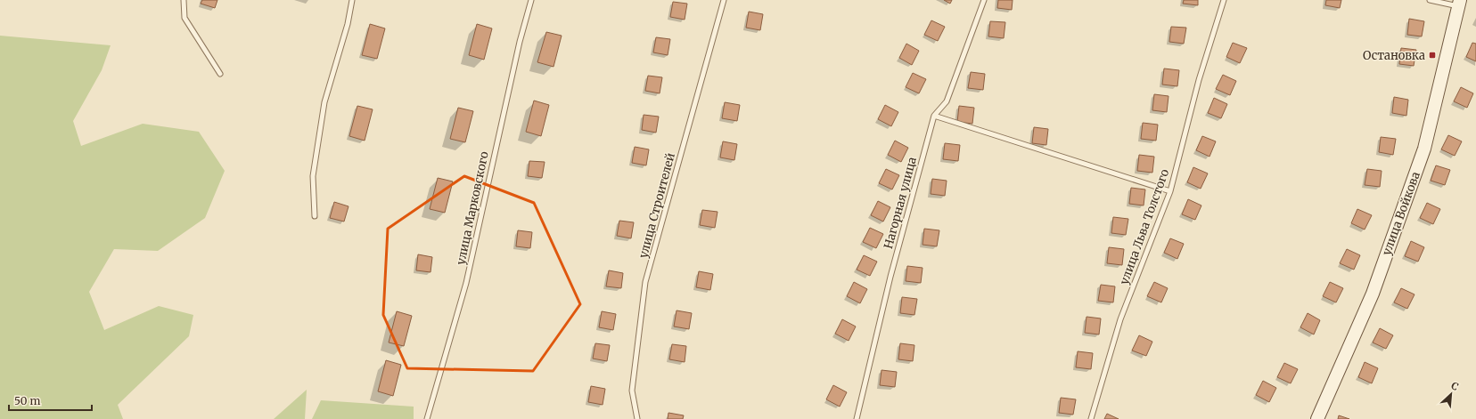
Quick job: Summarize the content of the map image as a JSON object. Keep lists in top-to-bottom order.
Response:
{
  "streets": {
    "street": ["улица Войкова"],
    "lane": [
      "Нагорная улица",
      "улица Строителей",
      "улица Марковского",
      "улица Льва Толстого"
    ]
  },
  "places": {
    "transit": ["Остановка"]
  },
  "scale_bar": "50 m",
  "north": "top right"
}
